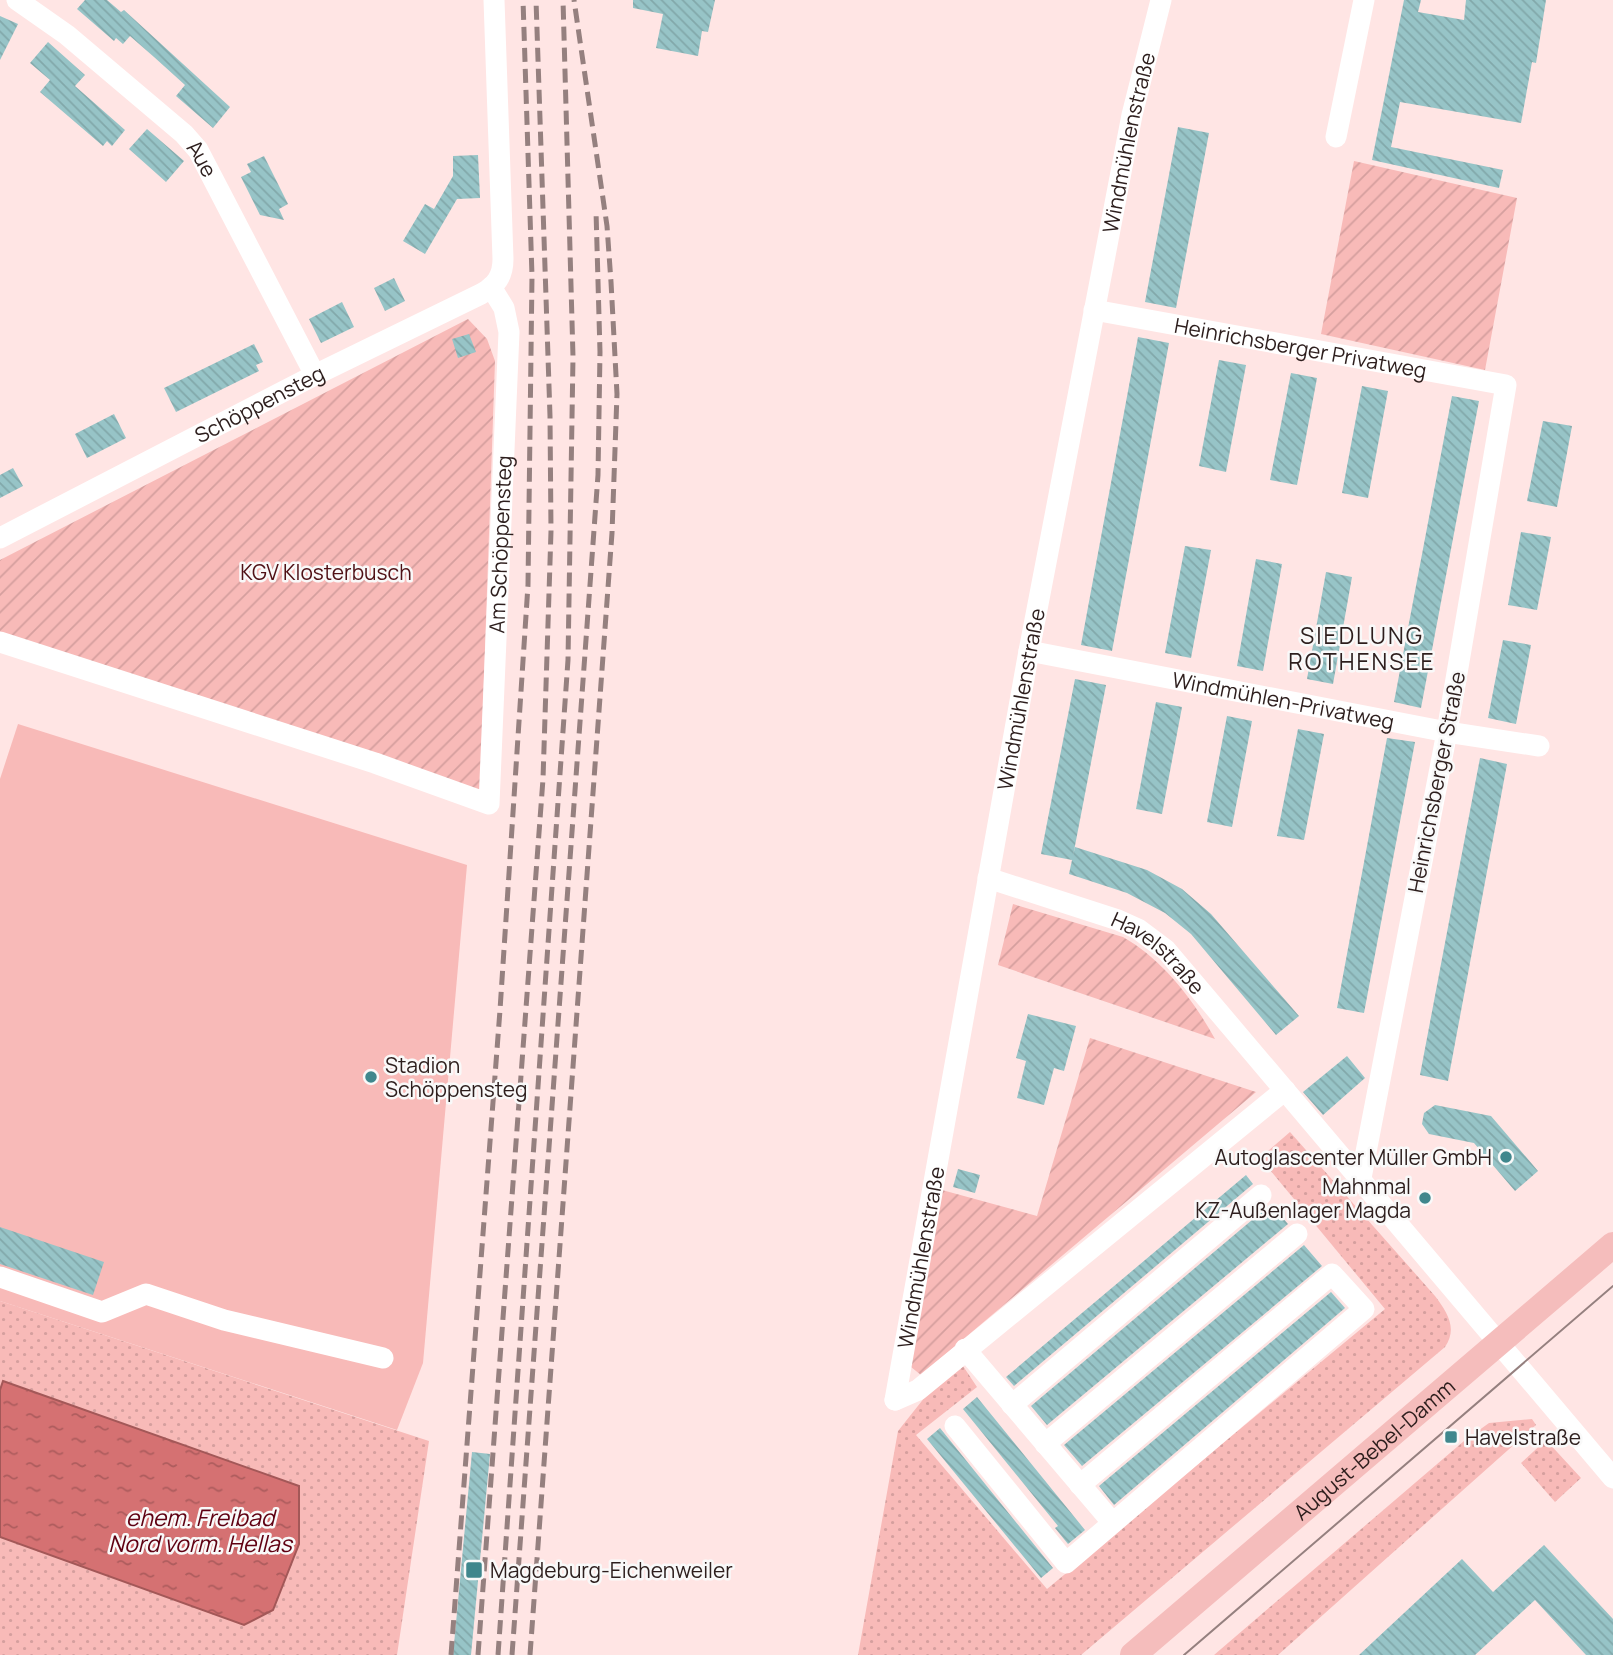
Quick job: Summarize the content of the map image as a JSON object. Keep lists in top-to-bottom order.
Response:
{
  "streets": {
    "main road": ["August-Bebel-Damm"],
    "street": [
      "Windmühlenstraße",
      "Aue",
      "Heinrichsberger Privatweg",
      "Schöppensteg",
      "Am Schöppensteg",
      "Windmühlen-Privatweg",
      "Heinrichsberger Straße",
      "Havelstraße"
    ]
  },
  "crossings": [
    ["Windmühlenstraße", "Heinrichsberger Privatweg"],
    ["Windmühlenstraße", "Windmühlen-Privatweg"],
    ["Windmühlenstraße", "Havelstraße"],
    ["Aue", "Schöppensteg"],
    ["Heinrichsberger Privatweg", "Heinrichsberger Straße"],
    ["Schöppensteg", "Am Schöppensteg"],
    ["Windmühlen-Privatweg", "Heinrichsberger Straße"],
    ["Heinrichsberger Straße", "Havelstraße"],
    ["Havelstraße", "August-Bebel-Damm"]
  ],
  "districts": ["SIEDLUNG ROTHENSEE"],
  "water": ["ehem. Freibad Nord vorm. Hellas"],
  "parks": ["KGV Klosterbusch"],
  "places": {
    "other": ["Stadion Schöppensteg", "Autoglascenter Müller GmbH", "Mahnmal KZ-Außenlager Magda"],
    "transit": ["Havelstraße", "Magdeburg-Eichenweiler"]
  }
}
